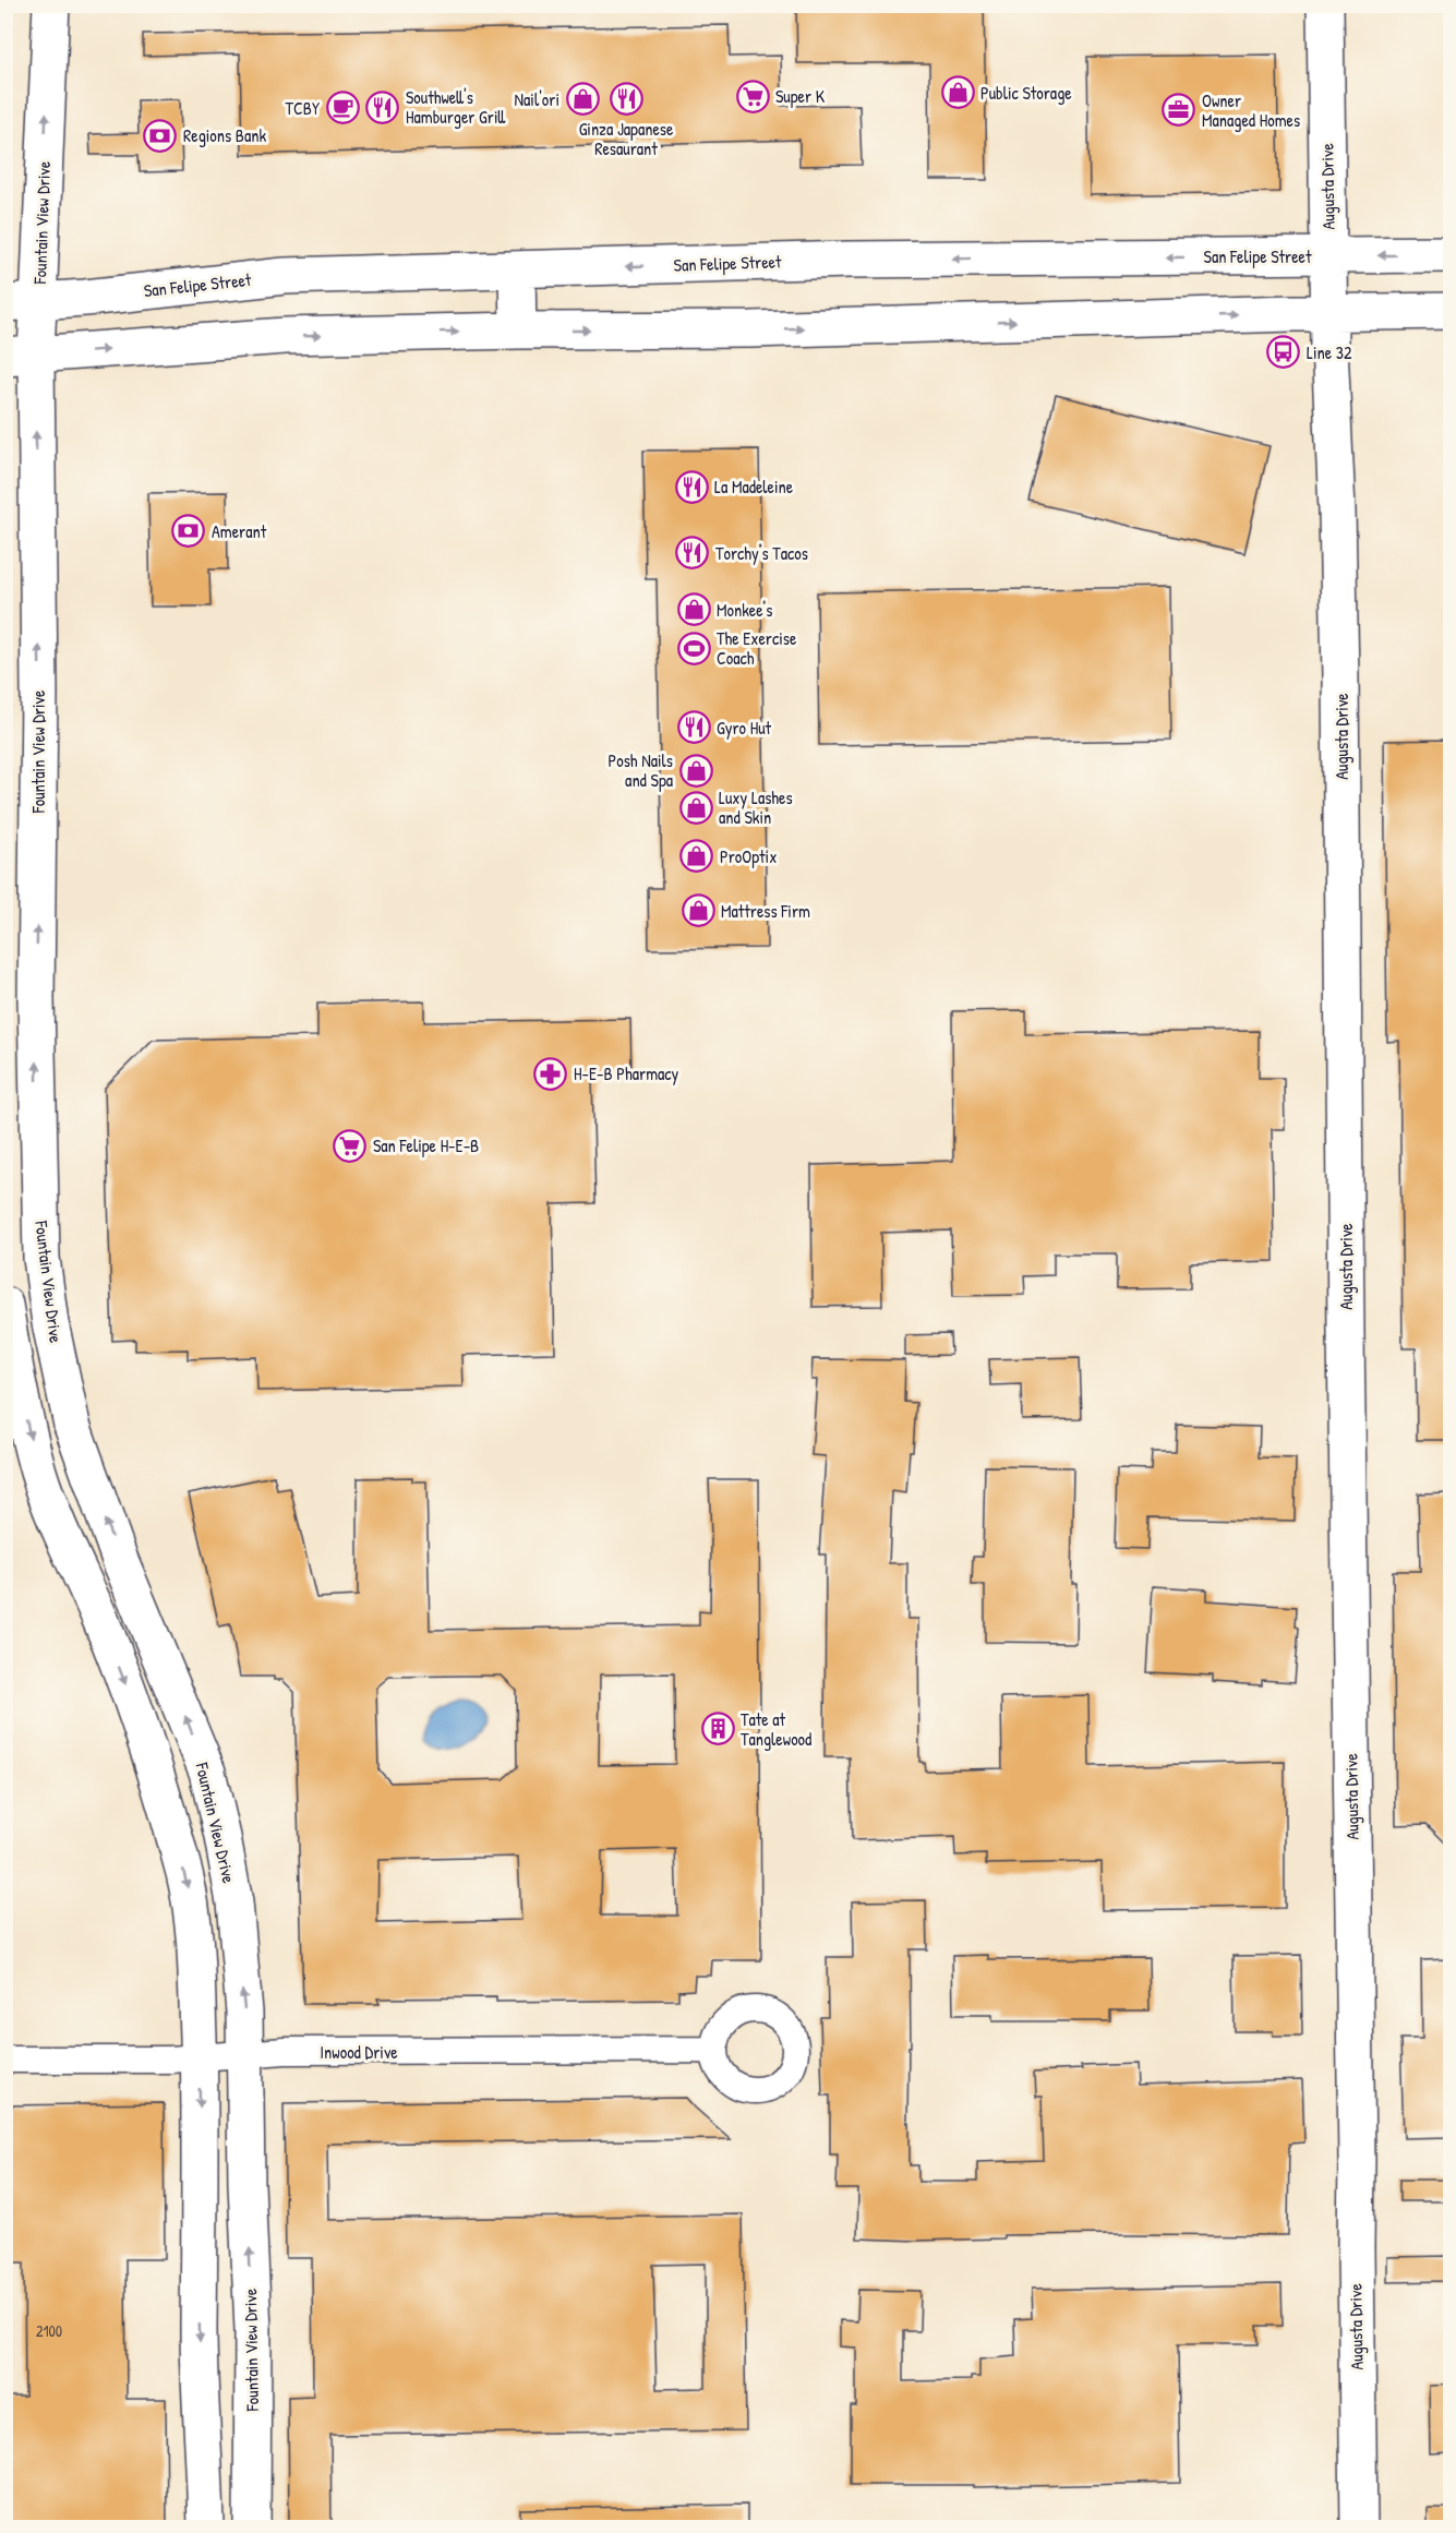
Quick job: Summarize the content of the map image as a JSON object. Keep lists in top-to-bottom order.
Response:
{
  "streets": {
    "main road": ["Augusta Drive", "Fountain View Drive", "San Felipe Street"],
    "street": ["Inwood Drive"]
  },
  "crossings": [
    ["Augusta Drive", "San Felipe Street"],
    ["Fountain View Drive", "San Felipe Street"],
    ["Fountain View Drive", "Inwood Drive"]
  ],
  "places": {
    "shop": [
      "Public Storage",
      "Nail'ori",
      "Monkee's",
      "Posh Nails and Spa",
      "Luxy Lashes and Skin",
      "ProOptix",
      "Mattress Firm"
    ],
    "supermarket": ["Super K", "San Felipe H-E-B"],
    "restaurant": [
      "Ginza Japanese Resaurant",
      "Southwell's Hamburger Grill",
      "La Madeleine",
      "Torchy's Tacos",
      "Gyro Hut"
    ],
    "cafe": ["TCBY"],
    "office": ["Owner Managed Homes"],
    "bank": ["Regions Bank", "Amerant"],
    "bus stop": ["Line 32"],
    "sports": ["The Exercise Coach"],
    "pharmacy": ["H-E-B Pharmacy"],
    "building": ["Tate at Tanglewood"]
  },
  "house_numbers": ["2100"]
}
